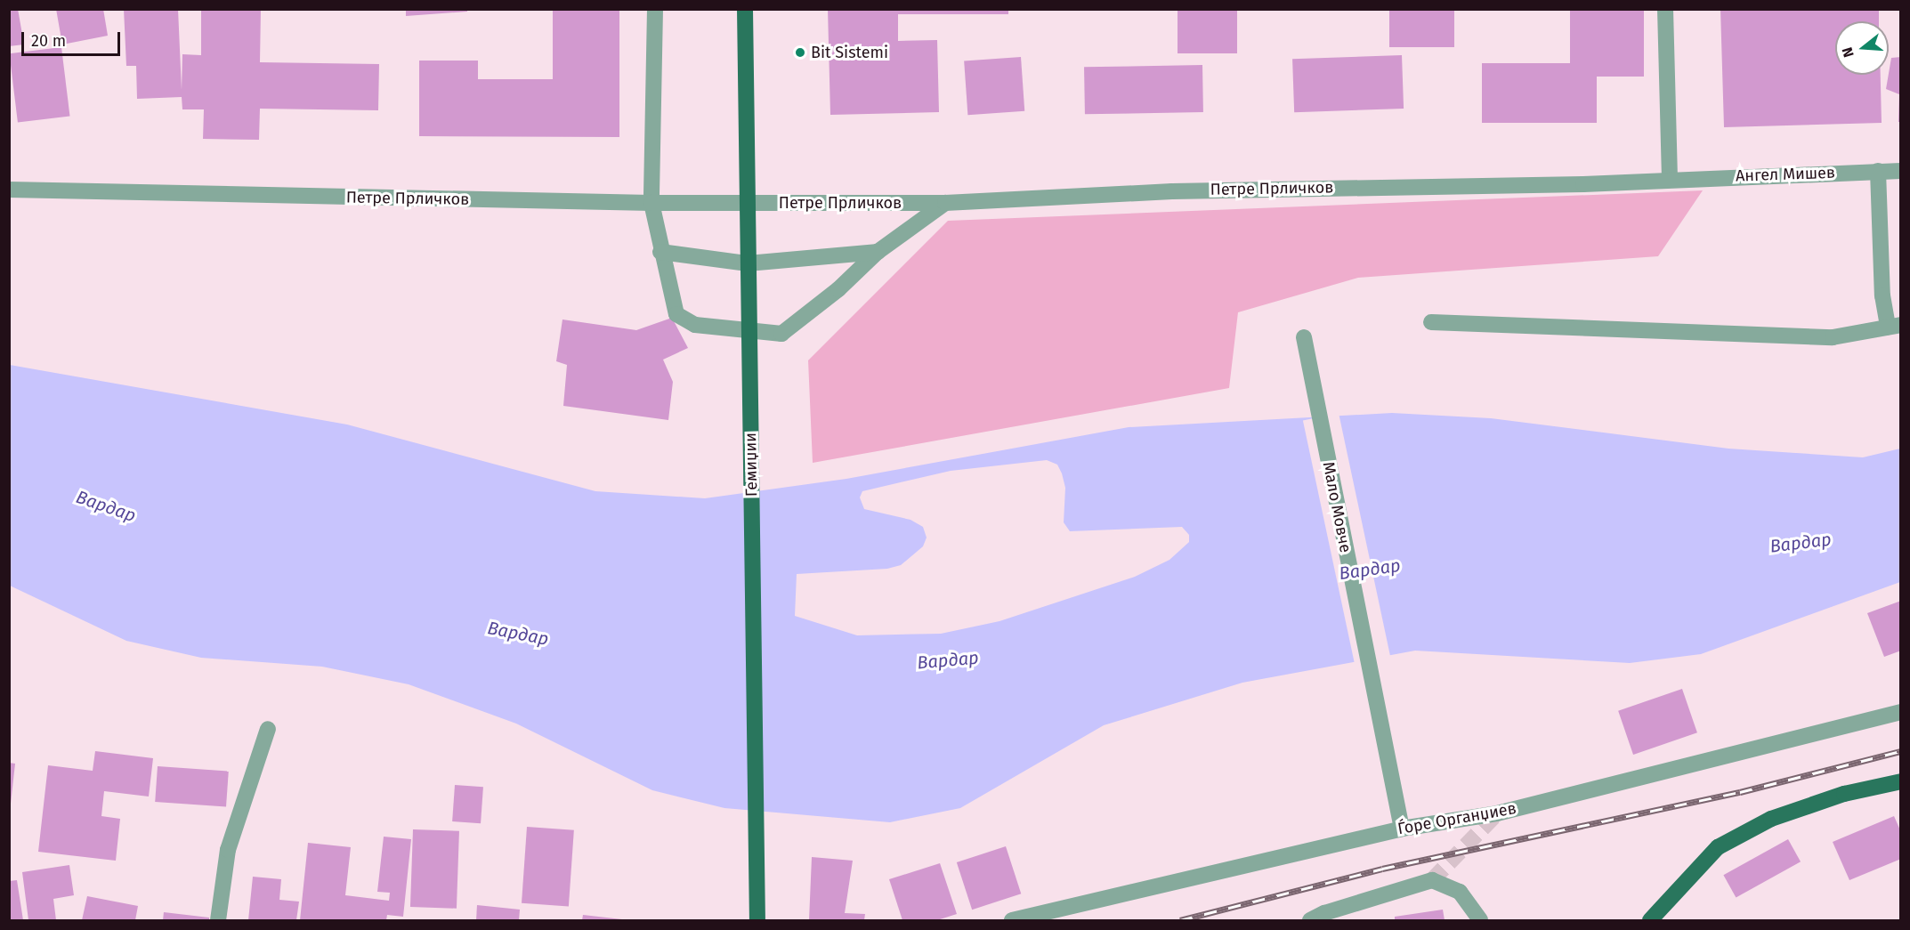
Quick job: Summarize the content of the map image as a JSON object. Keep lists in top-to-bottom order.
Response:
{
  "streets": {
    "main road": ["Гемиџии"],
    "street": [
      "Ангел Мишев",
      "Петре Прличков",
      "Мало Мовче",
      "Ѓоре Органџиев"
    ]
  },
  "crossings": [
    ["Ангел Мишев", "Петре Прличков"],
    ["Мало Мовче", "Ѓоре Органџиев"]
  ],
  "water": ["Вардар"],
  "places": ["Bit Sistemi"],
  "scale_bar": "20 m",
  "north": "left"
}
